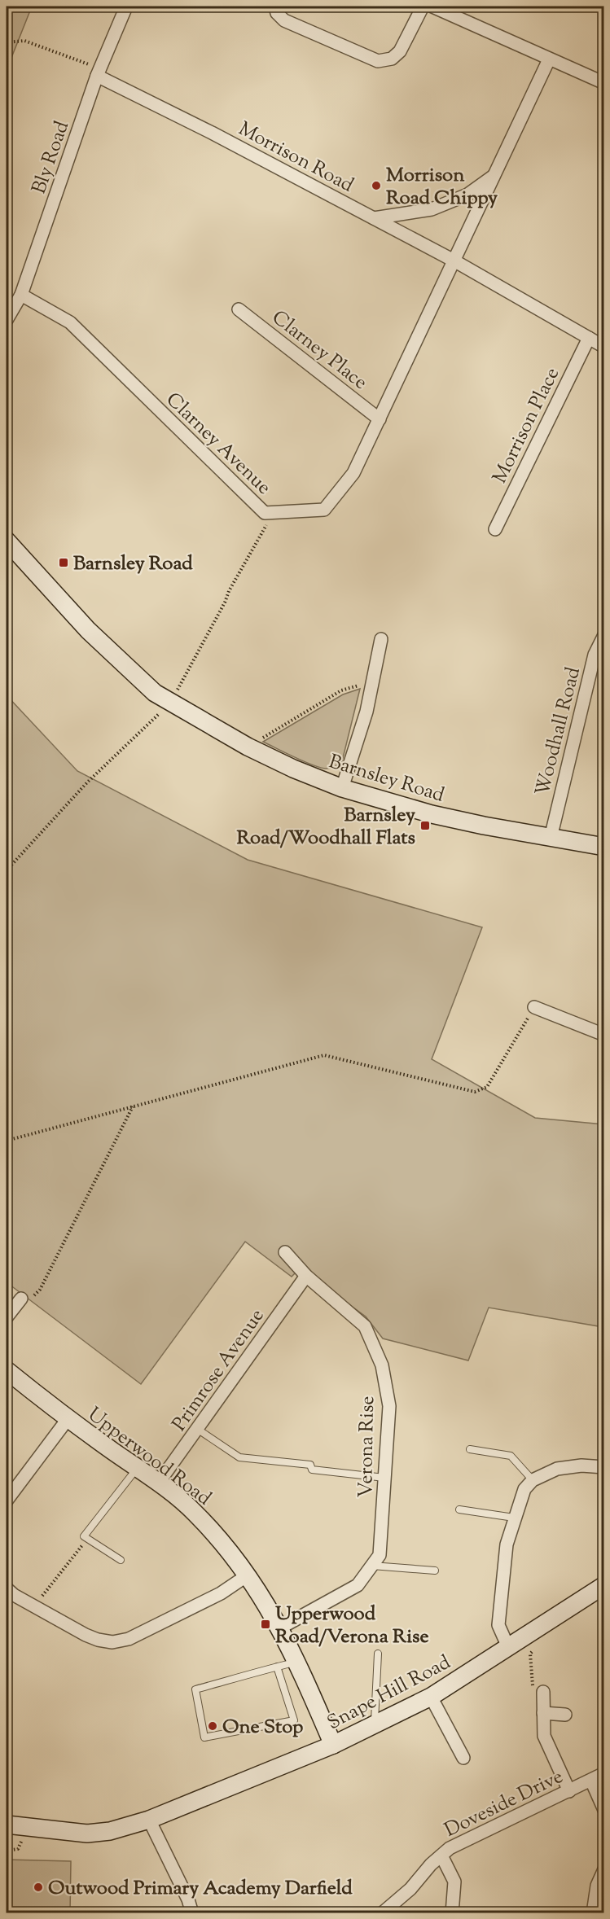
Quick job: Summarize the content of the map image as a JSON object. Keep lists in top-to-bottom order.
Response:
{
  "streets": {
    "street": [
      "Morrison Road",
      "Bly Road",
      "Clarney Place",
      "Morrison Place",
      "Clarney Avenue",
      "Woodhall Road",
      "Barnsley Road",
      "Primrose Avenue",
      "Verona Rise",
      "Upperwood Road",
      "Snape Hill Road",
      "Doveside Drive"
    ]
  },
  "crossings": [
    ["Morrison Road", "Bly Road"],
    ["Morrison Road", "Morrison Place"],
    ["Morrison Road", "Clarney Avenue"],
    ["Bly Road", "Clarney Avenue"],
    ["Clarney Place", "Clarney Avenue"],
    ["Woodhall Road", "Barnsley Road"],
    ["Primrose Avenue", "Verona Rise"],
    ["Primrose Avenue", "Upperwood Road"],
    ["Verona Rise", "Upperwood Road"],
    ["Upperwood Road", "Snape Hill Road"]
  ],
  "places": {
    "other": ["Morrison Road Chippy", "One Stop", "Outwood Primary Academy Darfield"],
    "transit": ["Barnsley Road", "Barnsley Road/Woodhall Flats", "Upperwood Road/Verona Rise"]
  }
}
